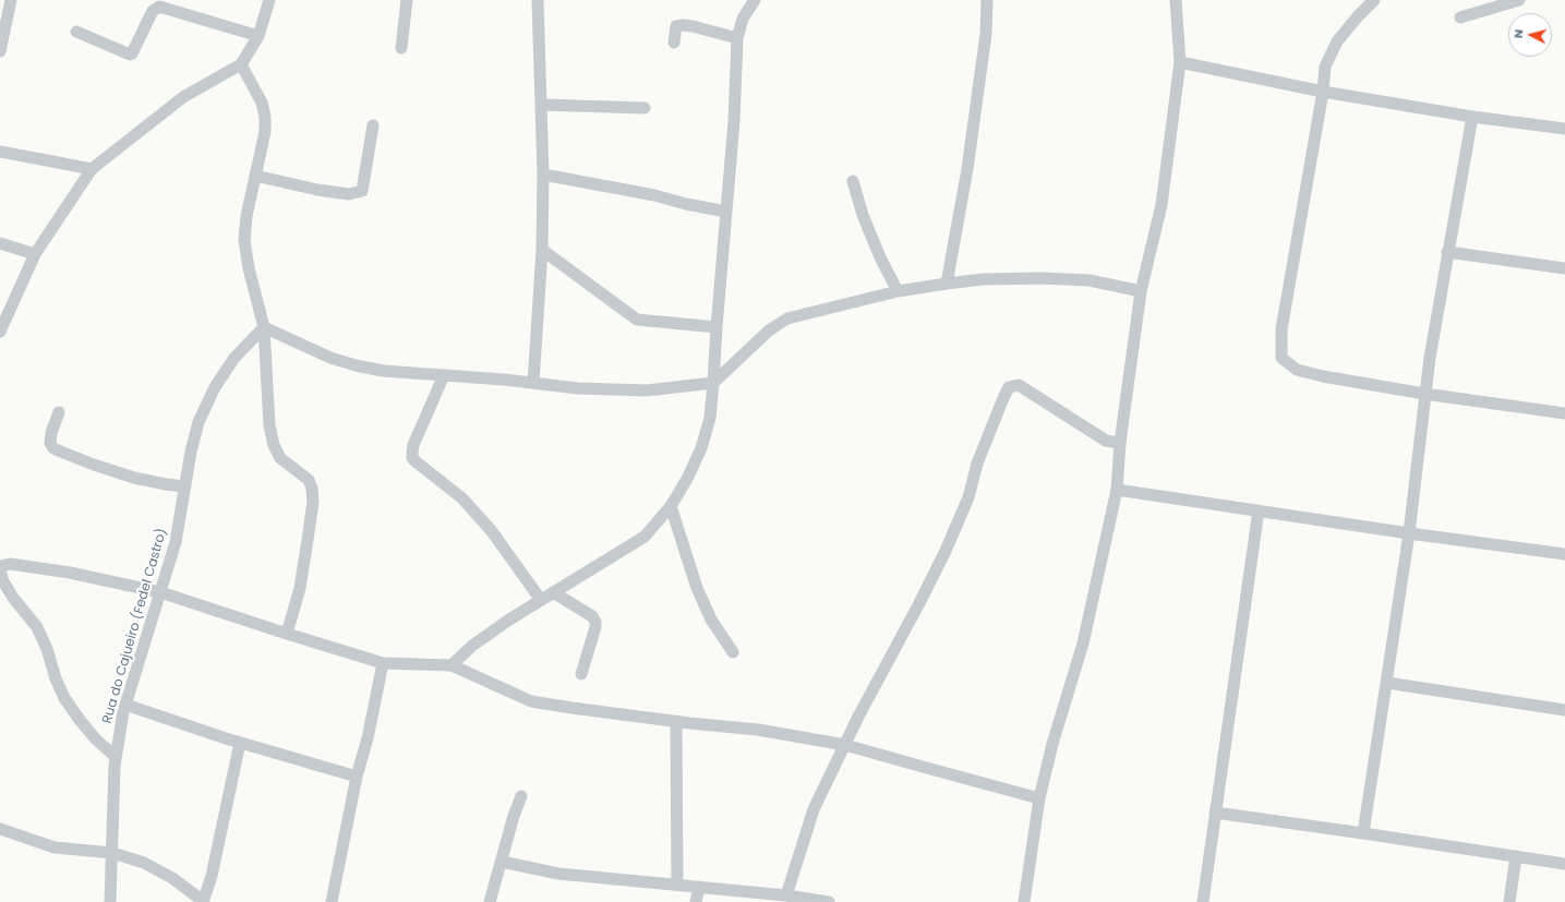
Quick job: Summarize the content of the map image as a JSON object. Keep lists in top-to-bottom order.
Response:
{
  "streets": {
    "street": ["Rua do Cajueiro (Fedel Castro)"]
  },
  "north": "left"
}
